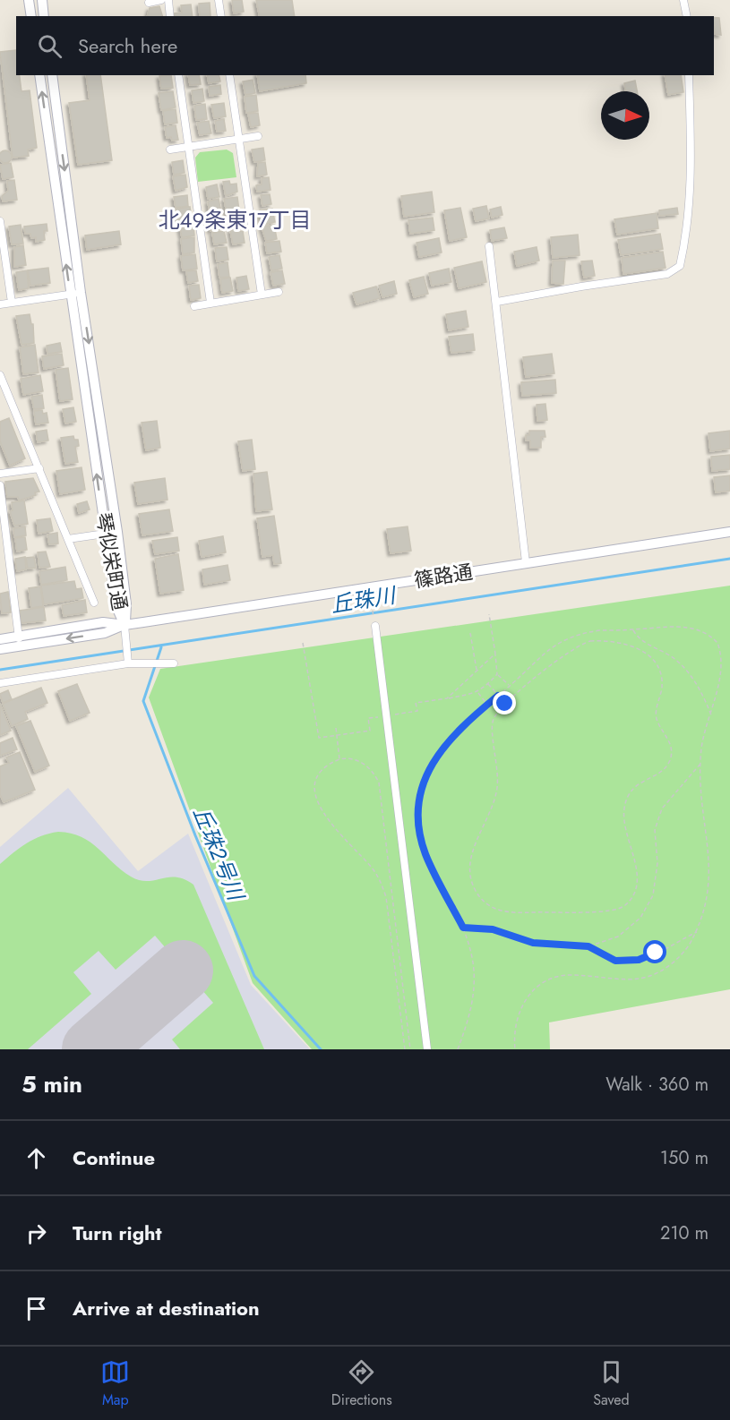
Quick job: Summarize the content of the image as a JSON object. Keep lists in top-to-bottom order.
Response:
{
  "streets": {
    "street": ["琴似栄町通", "篠路通"]
  },
  "crossings": [
    ["琴似栄町通", "篠路通"]
  ],
  "districts": ["北49条東17丁目"],
  "water": ["丘珠川", "丘珠２号川"],
  "north": "right",
  "page": {
    "search": "Search here",
    "heading": ["5 min", "Walk · 360 m"],
    "list": [
      ["Continue", "150 m"],
      ["Turn right", "210 m"],
      "Arrive at destination"
    ],
    "nav": ["Map", "Directions", "Saved"]
  }
}
